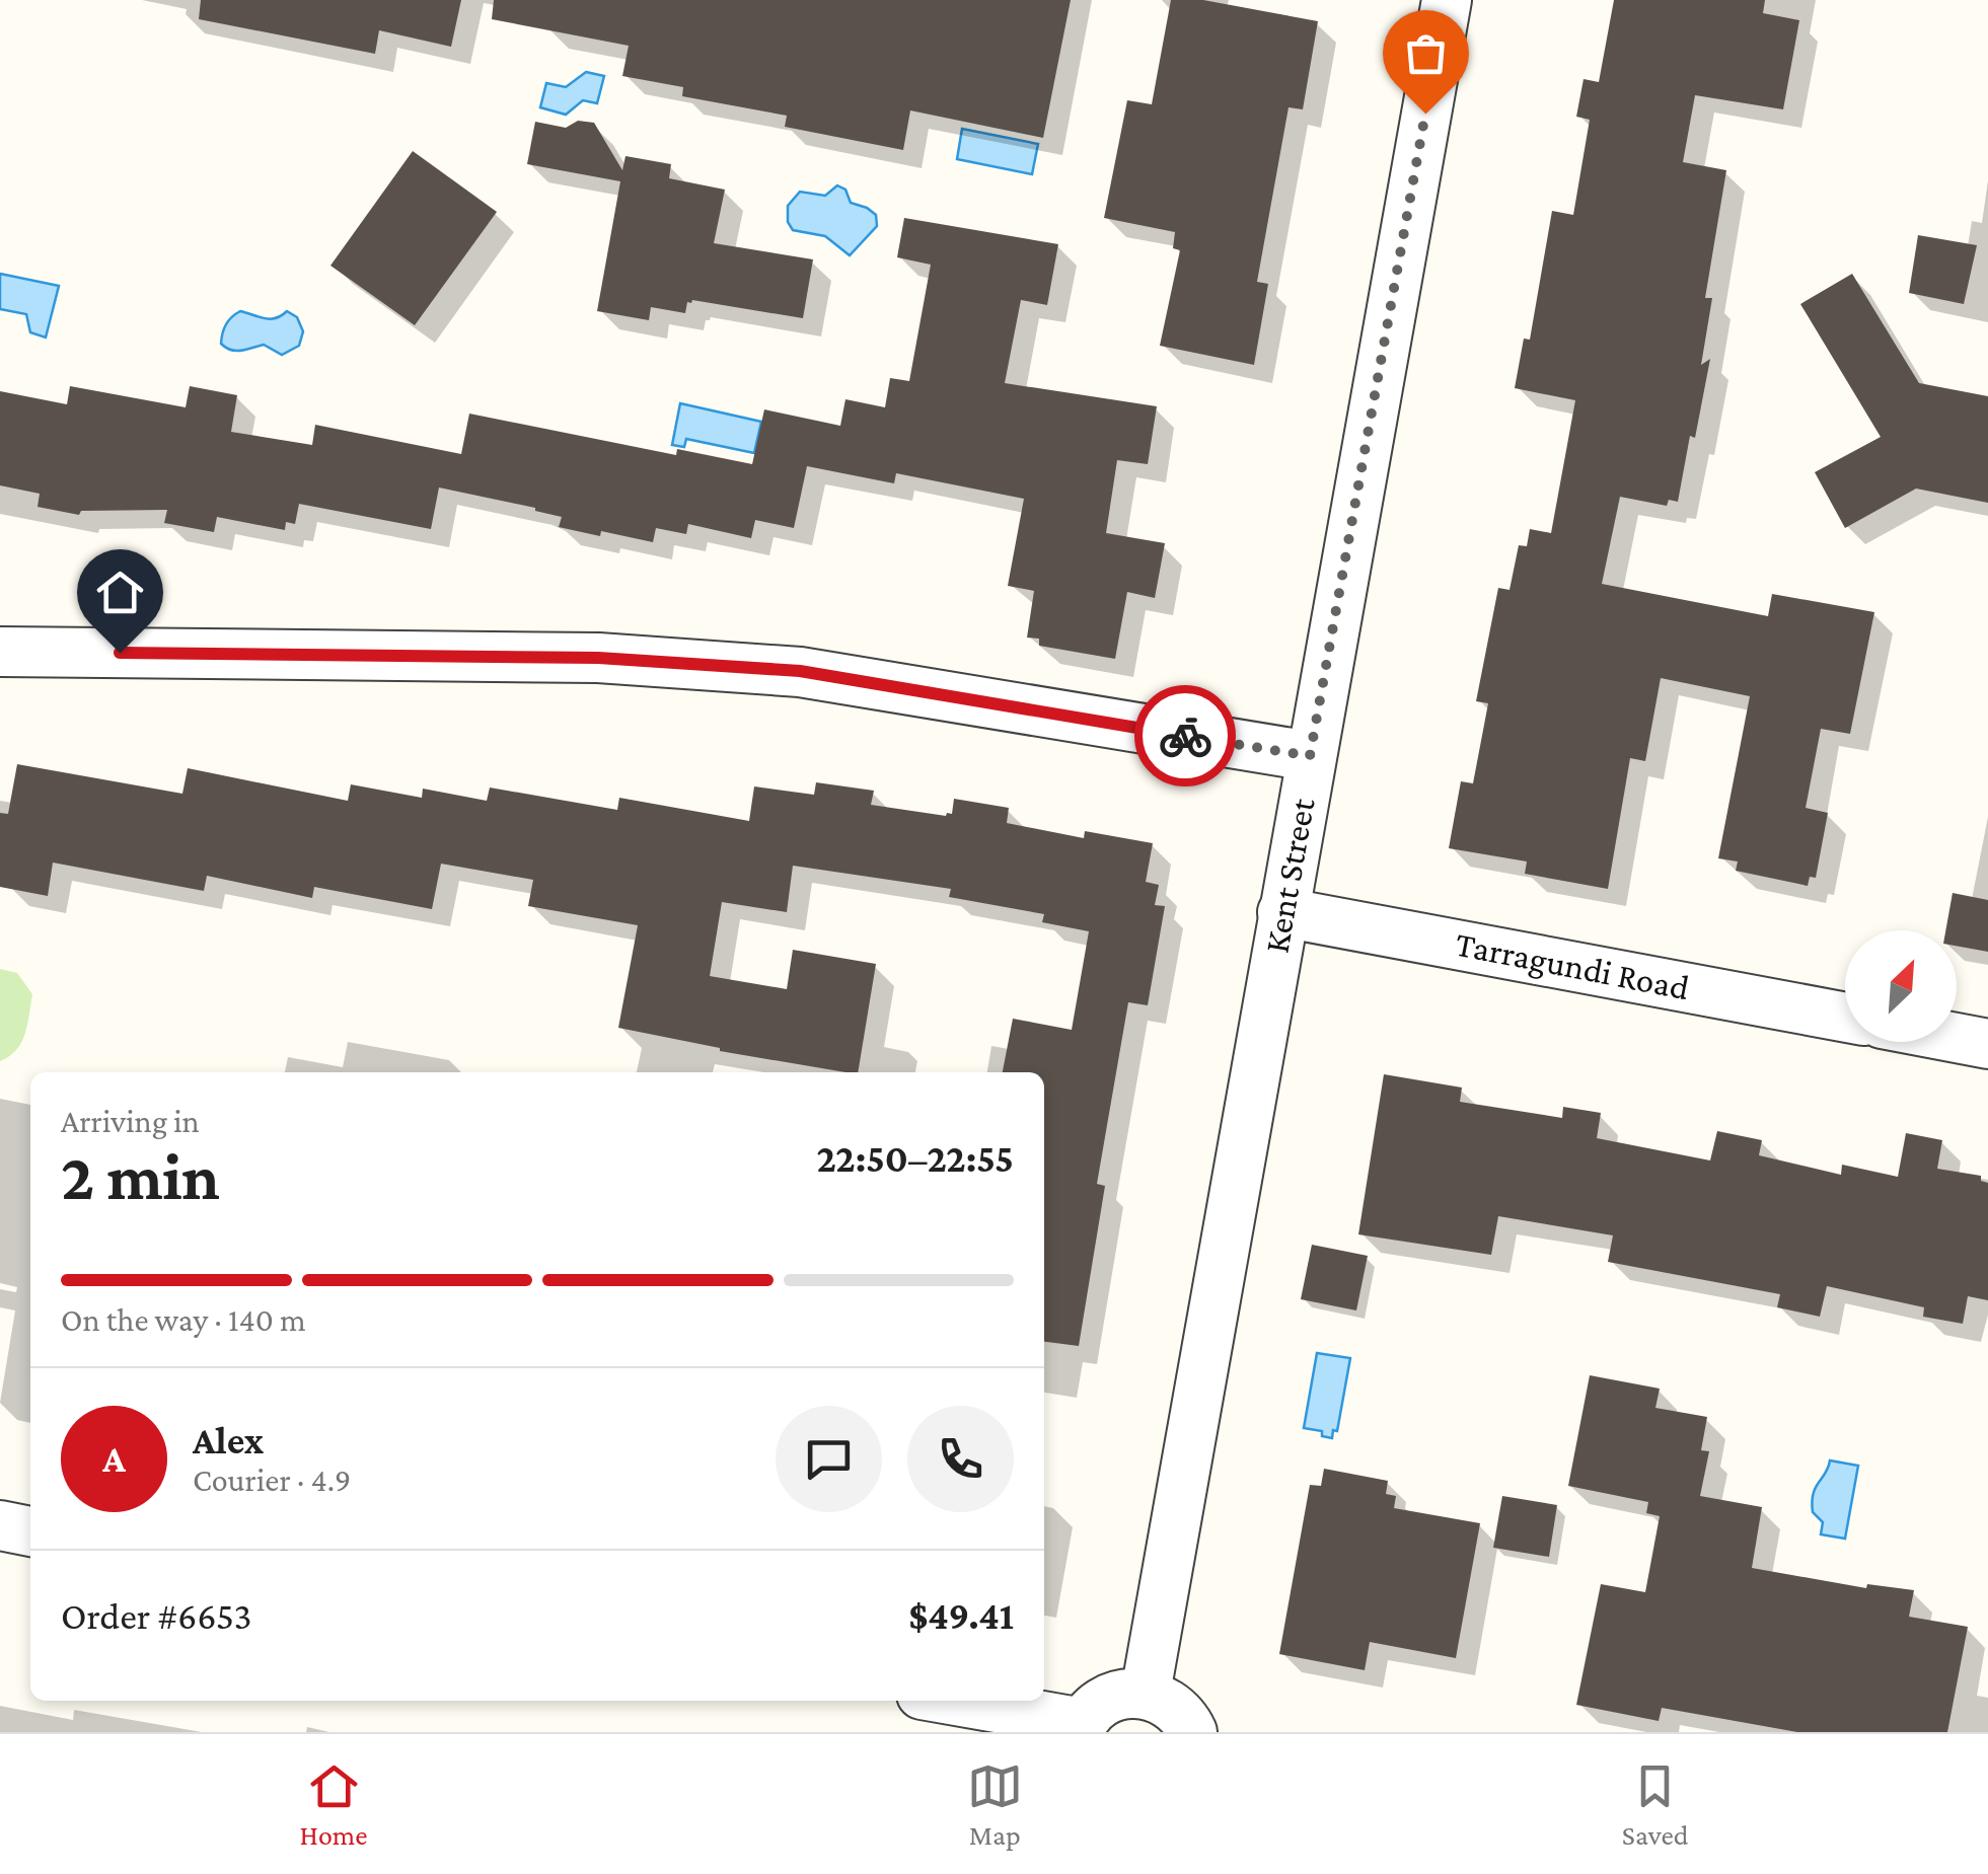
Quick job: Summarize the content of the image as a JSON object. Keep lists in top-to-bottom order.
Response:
{
  "streets": {
    "street": ["Kent Street", "Tarragundi Road"]
  },
  "crossings": [
    ["Kent Street", "Tarragundi Road"]
  ],
  "north": "top right",
  "page": {
    "heading": ["2 min", "Arriving in", "22:50–22:55"],
    "panel": [
      "Alex",
      "Courier · 4.9",
      "Order #6653",
      "$49.41"
    ],
    "bar": "On the way · 140 m",
    "round": "A",
    "tabs": ["Home", "Map", "Saved"]
  }
}
